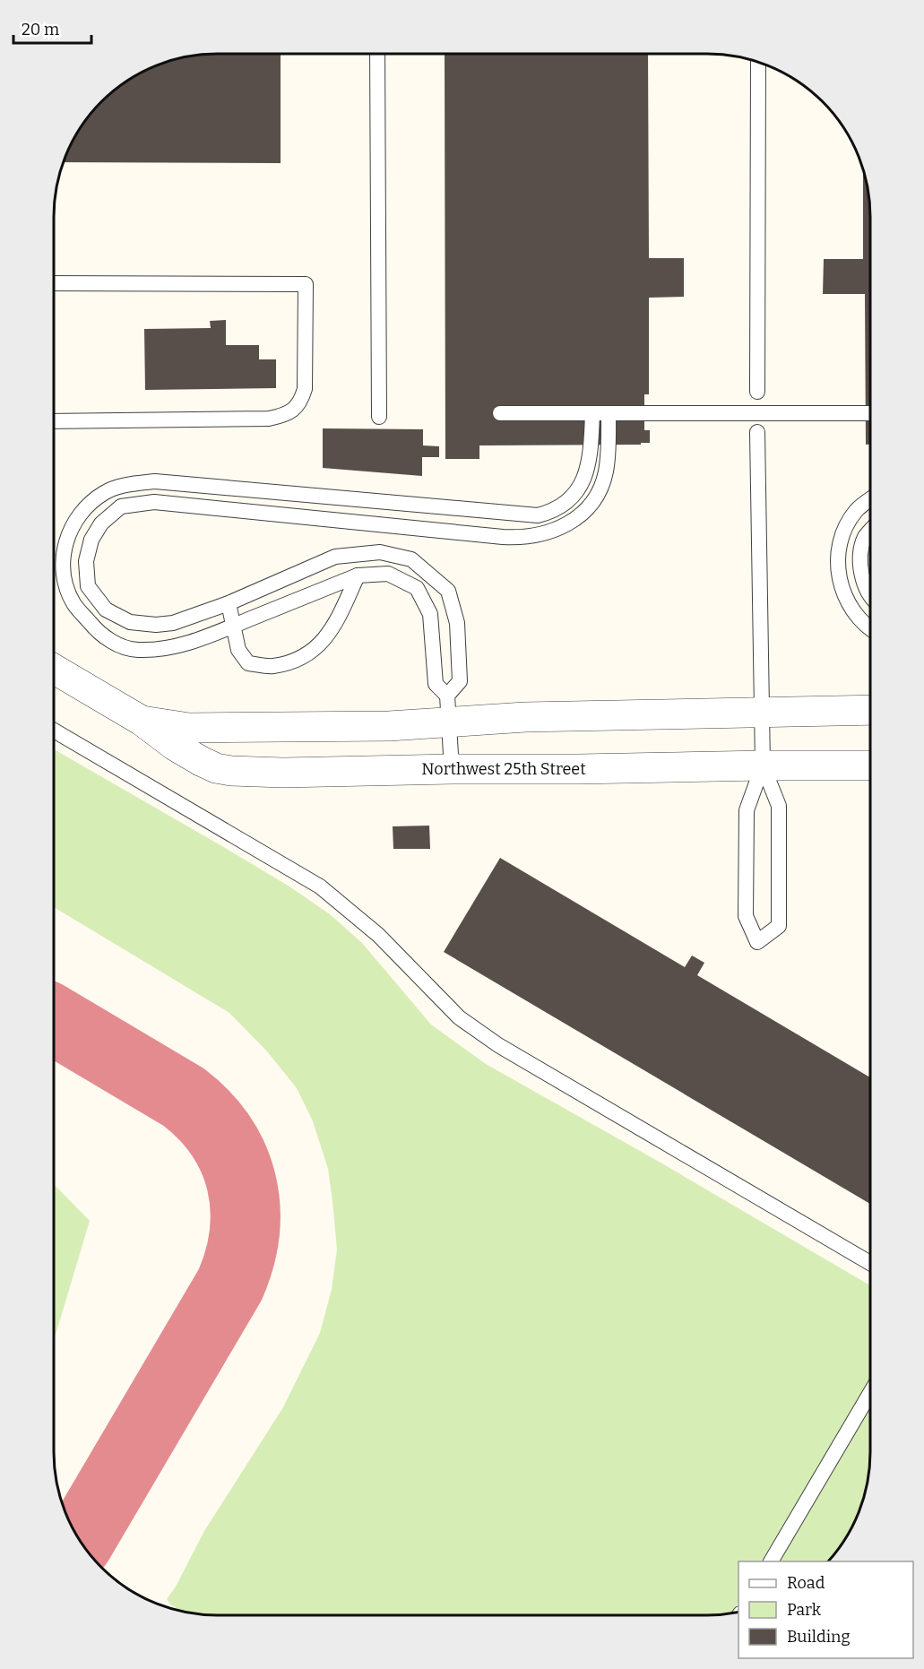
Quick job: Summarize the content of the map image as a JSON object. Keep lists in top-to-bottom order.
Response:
{
  "streets": {
    "street": ["Northwest 25th Street"]
  },
  "legend": ["Road", "Park", "Building"],
  "scale_bar": "20 m"
}
